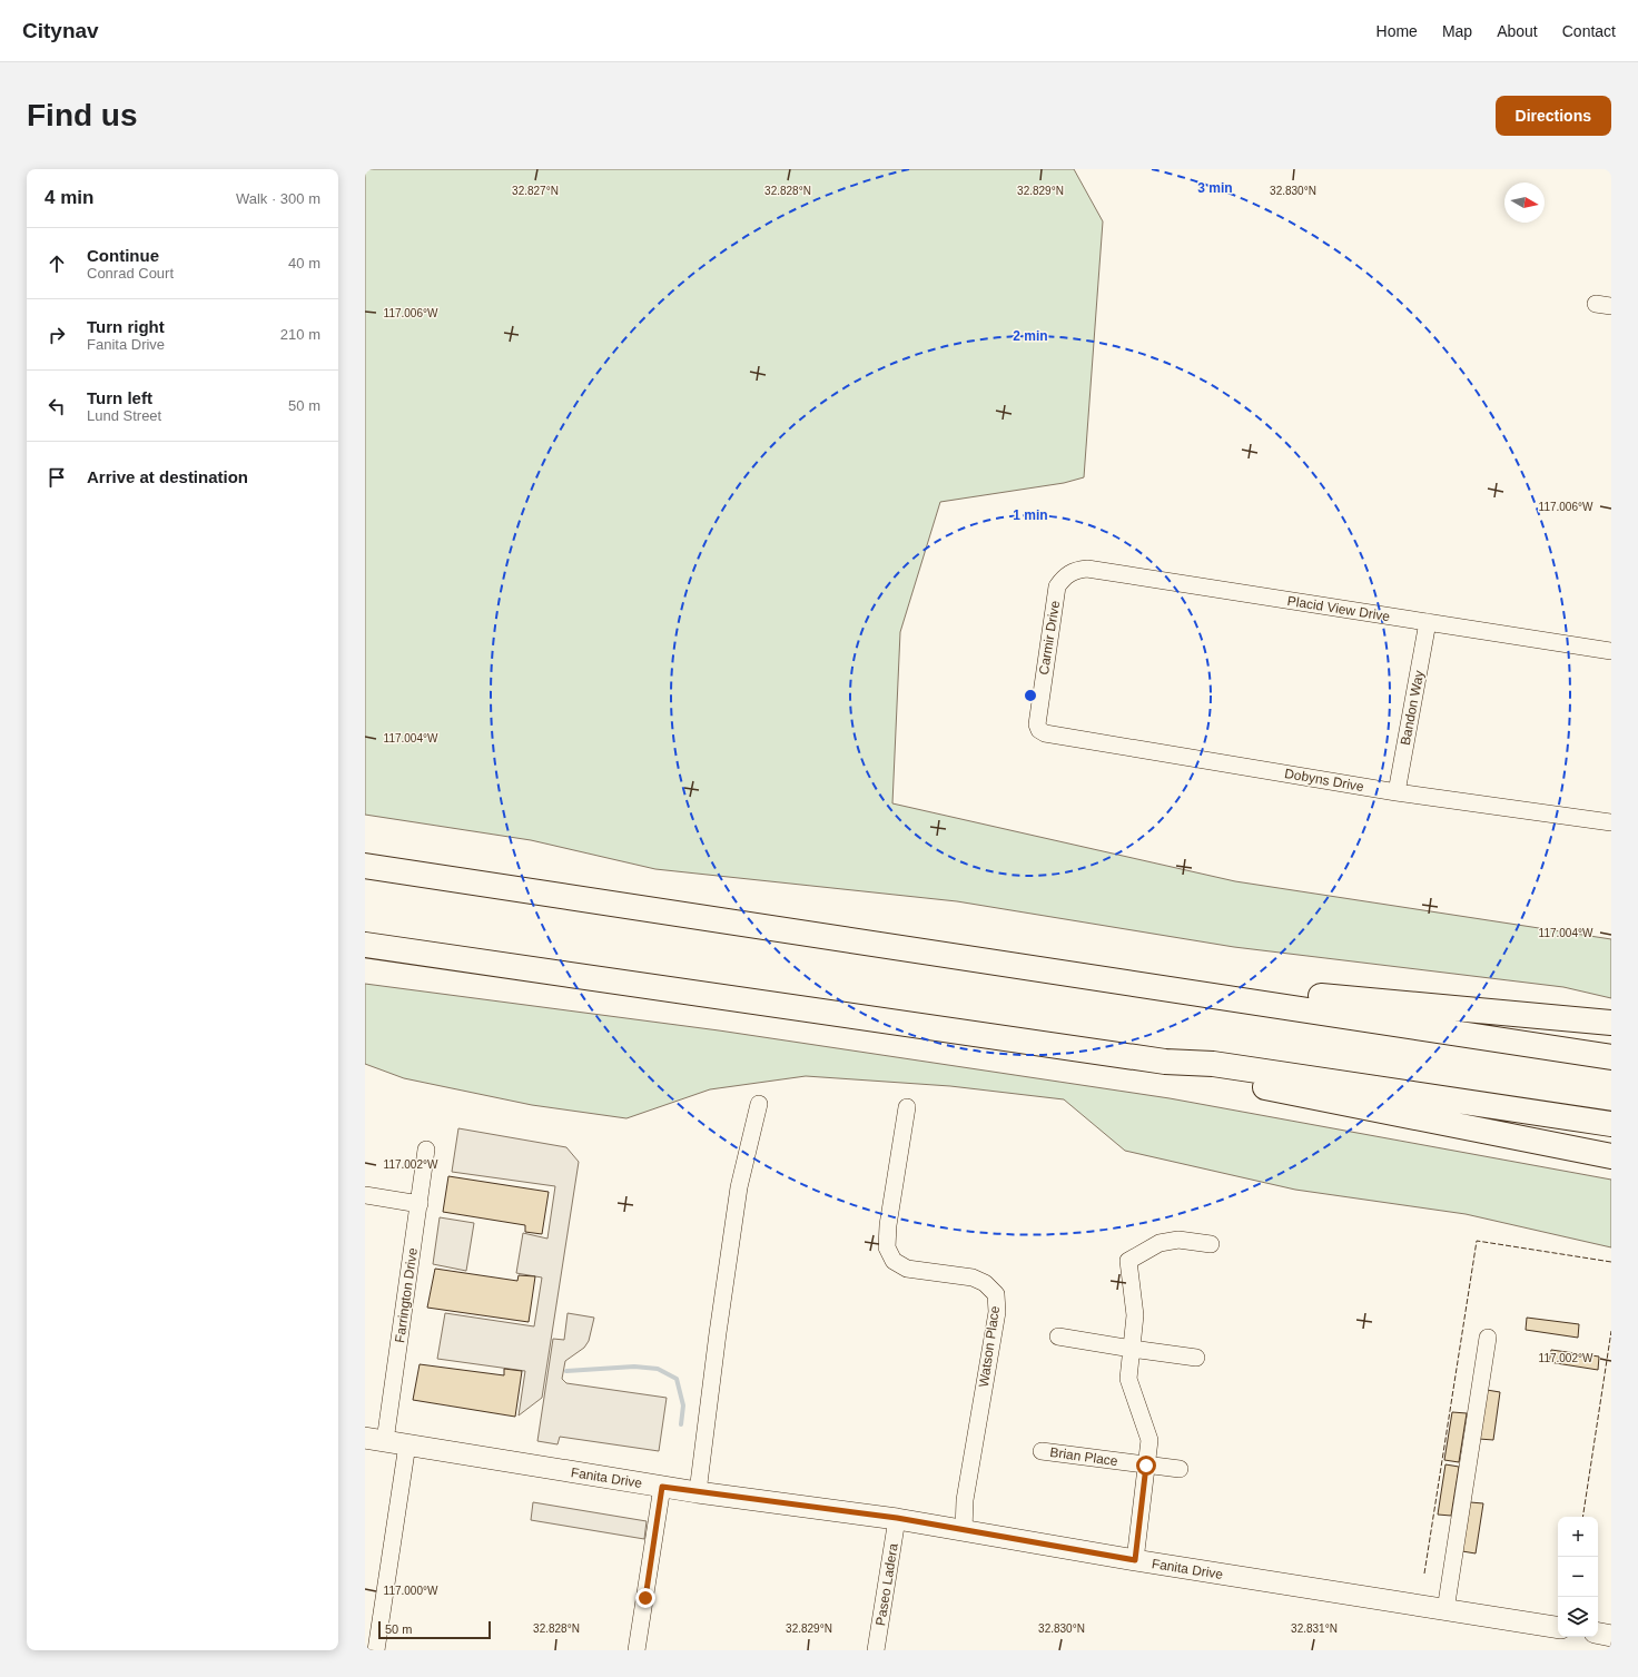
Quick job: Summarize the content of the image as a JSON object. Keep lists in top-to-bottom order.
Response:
{
  "streets": {
    "main road": ["Fanita Drive"],
    "street": [
      "Placid View Drive",
      "Carmir Drive",
      "Bandon Way",
      "Dobyns Drive",
      "Farrington Drive",
      "Watson Place",
      "Brian Place",
      "Paseo Ladera"
    ]
  },
  "crossings": [
    ["Placid View Drive", "Carmir Drive"],
    ["Placid View Drive", "Bandon Way"],
    ["Carmir Drive", "Dobyns Drive"],
    ["Bandon Way", "Dobyns Drive"],
    ["Farrington Drive", "Fanita Drive"],
    ["Watson Place", "Fanita Drive"],
    ["Fanita Drive", "Paseo Ladera"]
  ],
  "scale_bar": "50 m",
  "north": "right",
  "page": {
    "header": "Citynav",
    "nav": [
      "Home",
      "Map",
      "About",
      "Contact"
    ],
    "buttons": "Directions",
    "title": "Find us",
    "heading": ["4 min", "Walk · 300 m"],
    "list": [
      ["Continue", "Conrad Court", "40 m"],
      ["Turn right", "Fanita Drive", "210 m"],
      ["Turn left", "Lund Street", "50 m"],
      "Arrive at destination"
    ],
    "map_buttons": ["+", "−"],
    "scale": "50 m"
  },
  "coordinates": [
    "32.828°N",
    "32.829°N",
    "32.830°N",
    "32.827°N",
    "117.006°W",
    "117.004°W",
    "117.002°W",
    "117.000°W",
    "32.831°N"
  ],
  "rings": ["3 min", "2 min", "1 min"]
}
